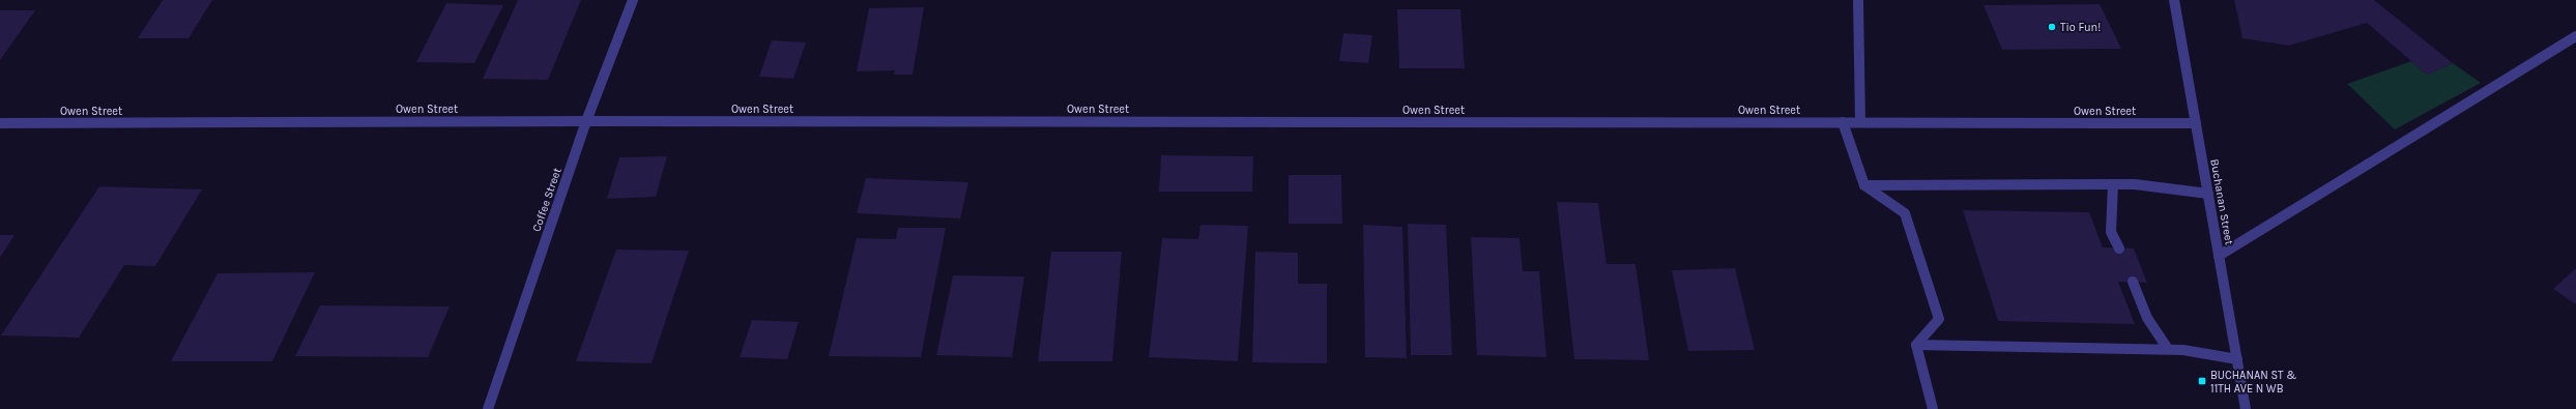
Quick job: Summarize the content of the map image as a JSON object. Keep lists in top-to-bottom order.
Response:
{
  "streets": {
    "street": ["Owen Street", "Coffee Street", "Buchanan Street"]
  },
  "crossings": [
    ["Owen Street", "Coffee Street"],
    ["Owen Street", "Buchanan Street"]
  ],
  "places": {
    "other": ["Tio Fun!"],
    "transit": ["BUCHANAN ST & 11TH AVE N WB"]
  }
}
